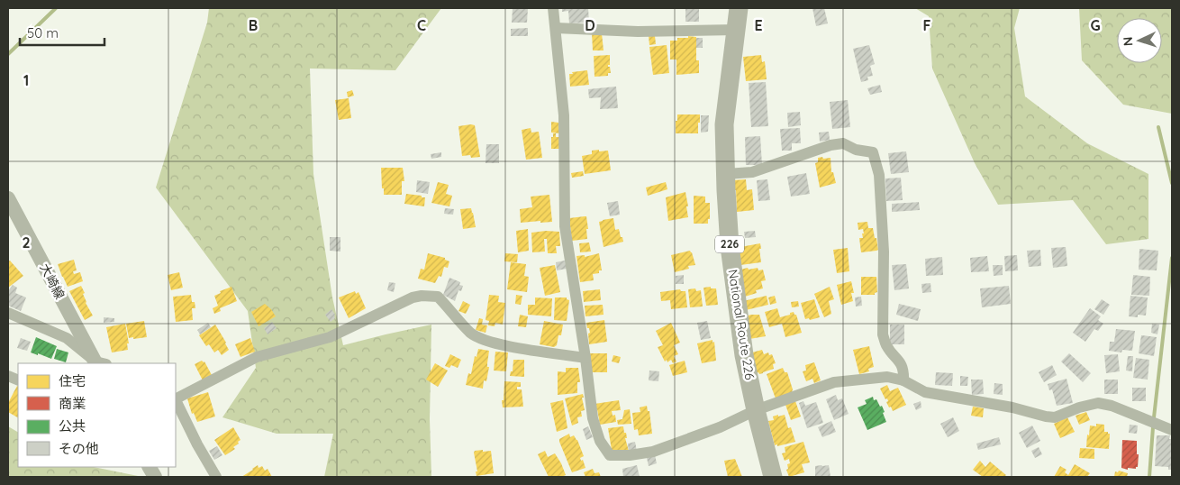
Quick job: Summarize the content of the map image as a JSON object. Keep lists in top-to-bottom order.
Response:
{
  "streets": {
    "highway": ["226", "National Route 226"],
    "street": ["大崎線"]
  },
  "legend": [
    "住宅",
    "商業",
    "公共",
    "その他"
  ],
  "scale_bar": "50 m",
  "north": "left",
  "grid": {
    "columns": [
      "B",
      "C",
      "D",
      "E",
      "F",
      "G"
    ],
    "rows": ["1", "2"]
  }
}
